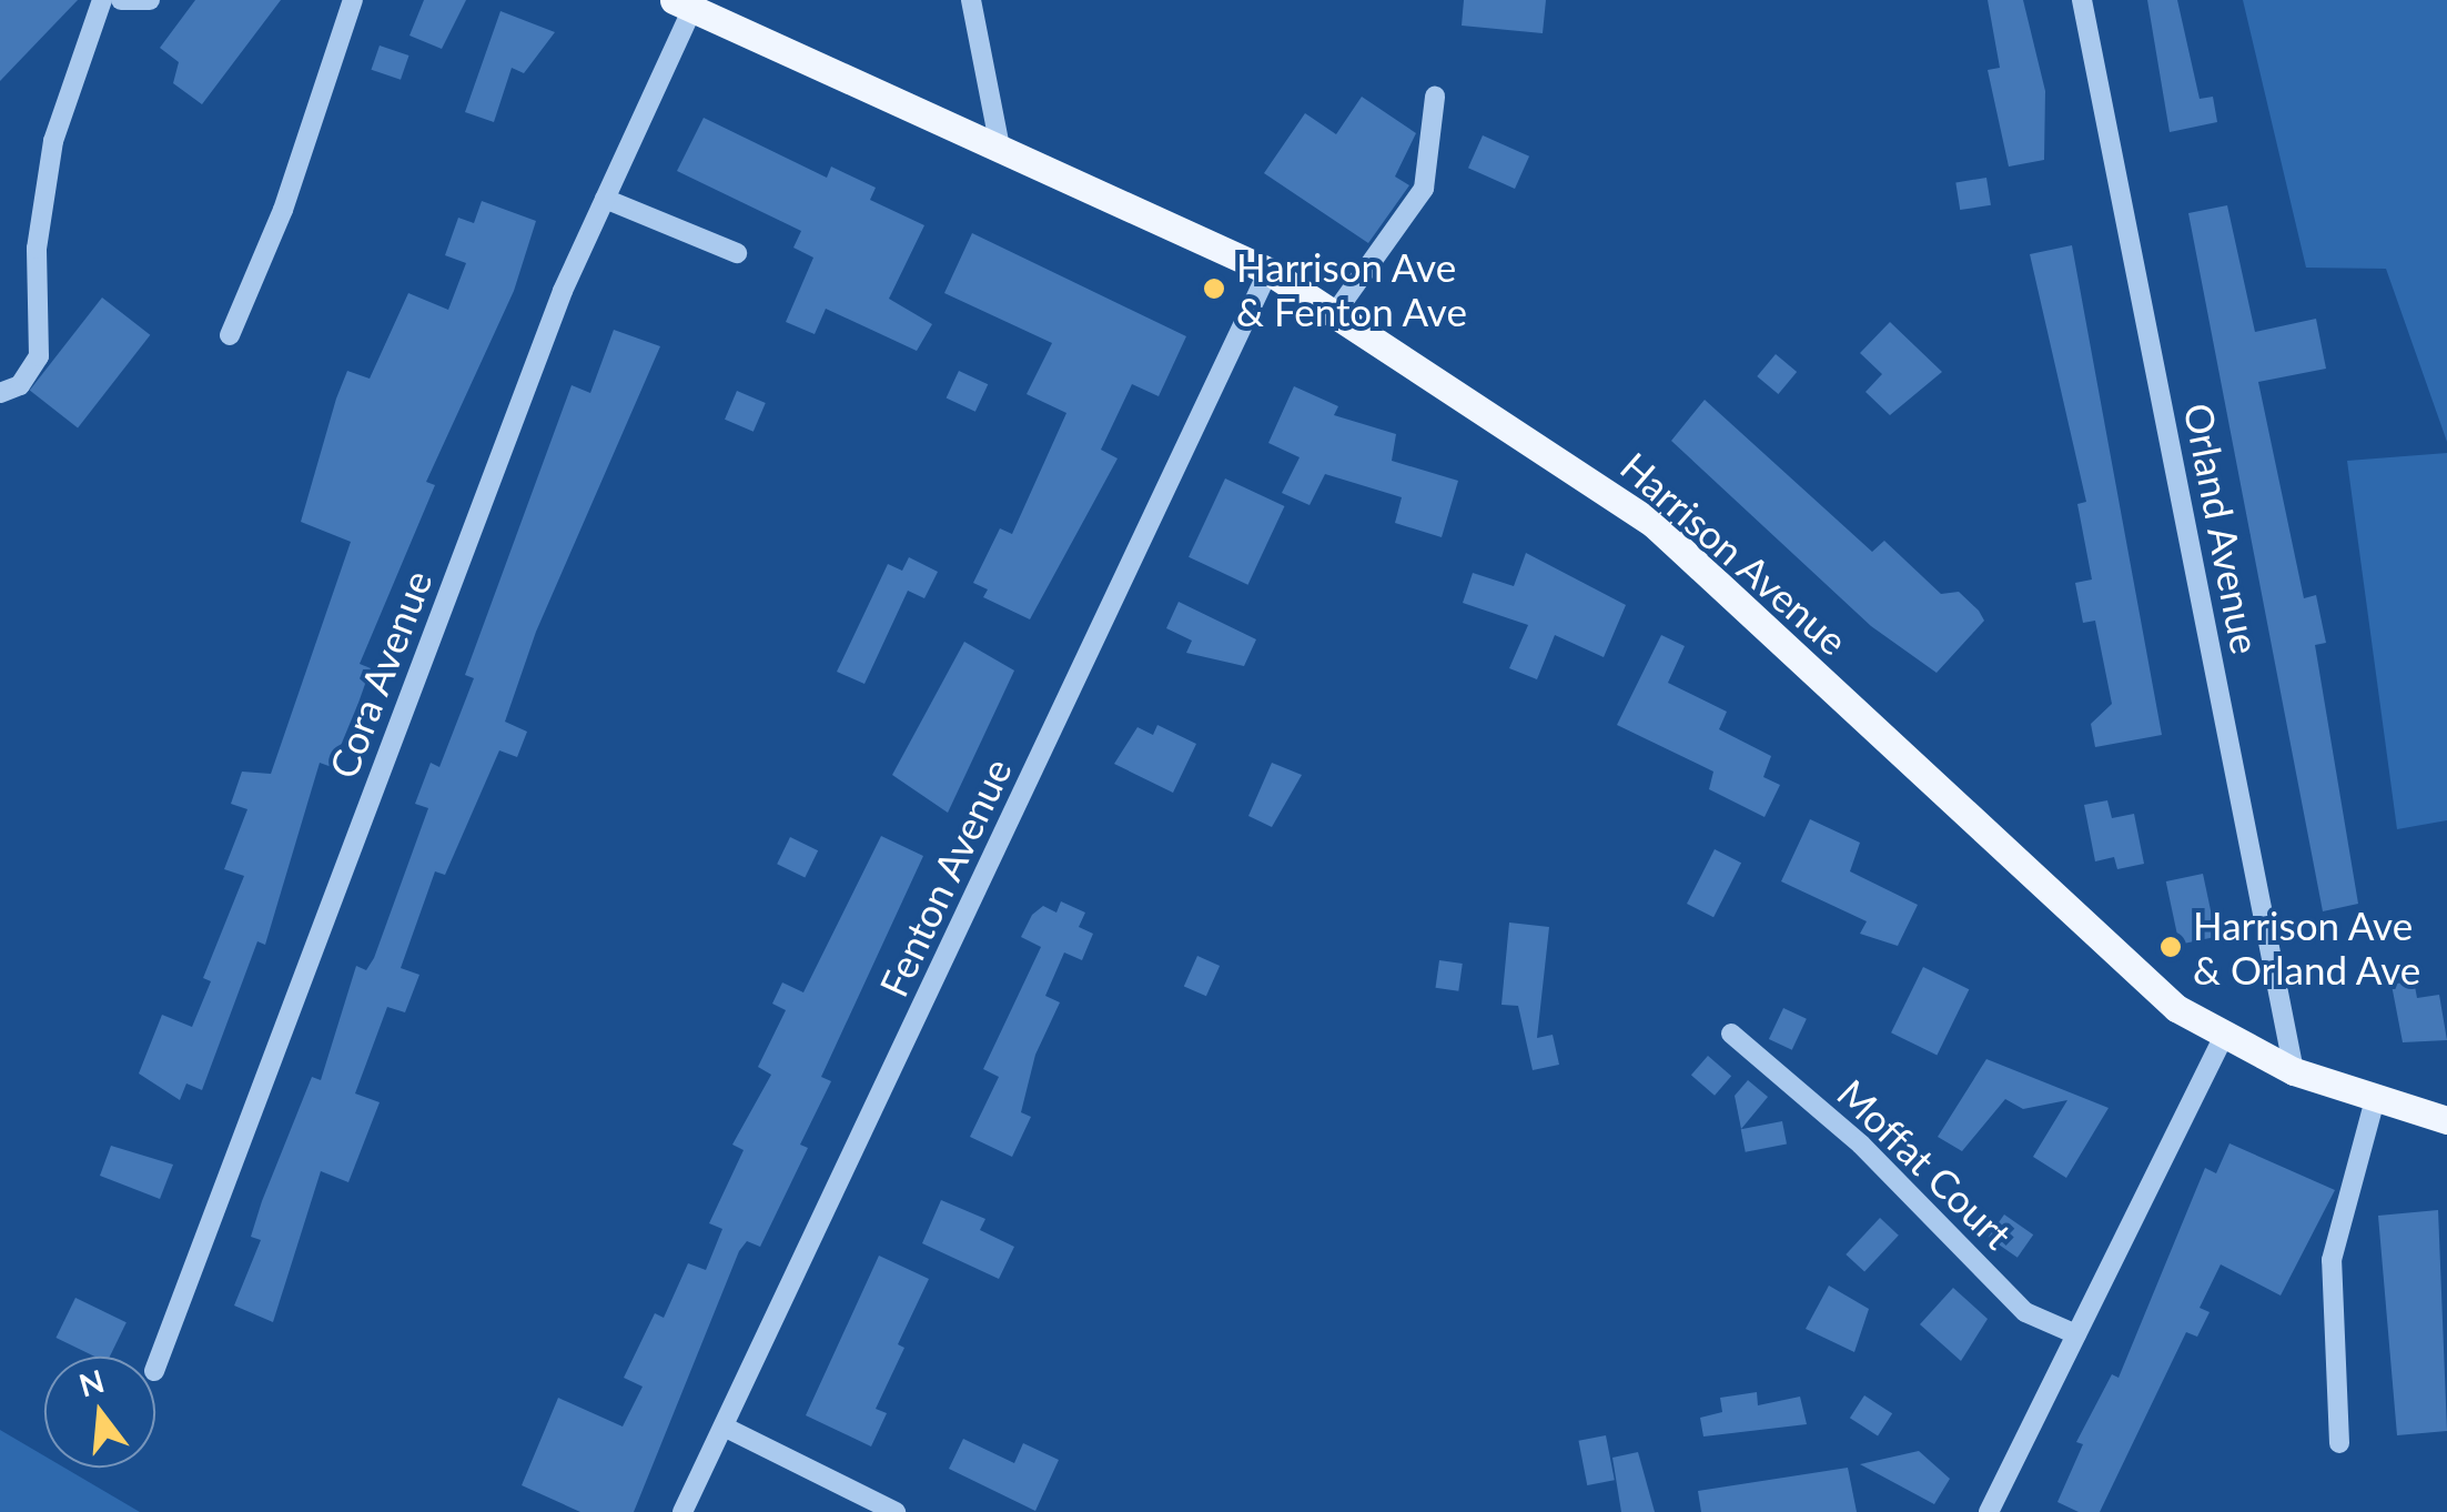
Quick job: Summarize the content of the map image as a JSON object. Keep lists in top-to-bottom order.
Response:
{
  "streets": {
    "main road": ["Harrison Avenue"],
    "street": [
      "Orland Avenue",
      "Cora Avenue",
      "Fenton Avenue",
      "Moffat Court"
    ]
  },
  "crossings": [
    ["Orland Avenue", "Harrison Avenue"],
    ["Harrison Avenue", "Cora Avenue"],
    ["Harrison Avenue", "Fenton Avenue"]
  ],
  "places": ["Harrison Ave & Fenton Ave", "Harrison Ave & Orland Ave"],
  "north": "top"
}
